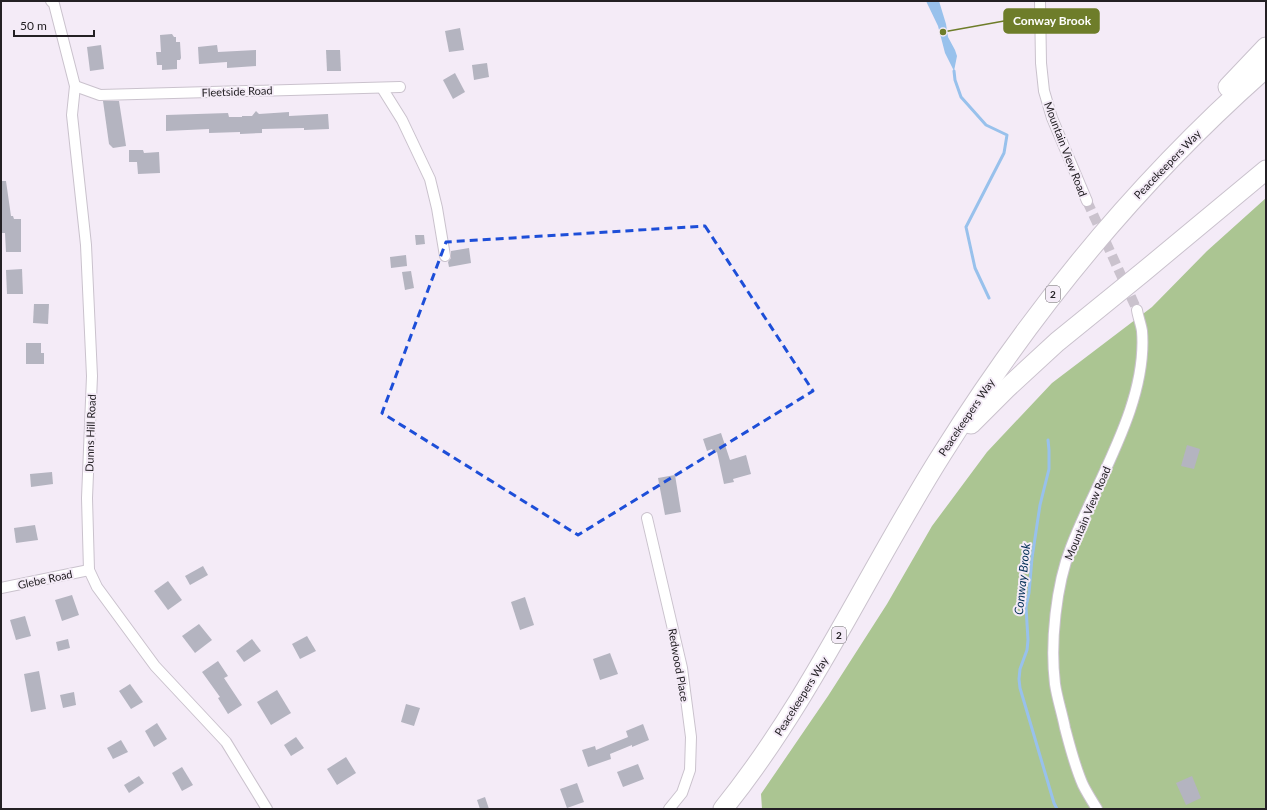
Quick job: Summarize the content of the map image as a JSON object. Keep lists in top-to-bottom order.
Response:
{
  "streets": {
    "highway": ["Peacekeepers Way", "2"],
    "street": [
      "Fleetside Road",
      "Mountain View Road",
      "Dunns Hill Road",
      "Glebe Road",
      "Redwood Place"
    ]
  },
  "crossings": [
    ["Fleetside Road", "Dunns Hill Road"],
    ["Dunns Hill Road", "Glebe Road"]
  ],
  "water": ["Conway Brook"],
  "places": ["Conway Brook"],
  "scale_bar": "50 m"
}
